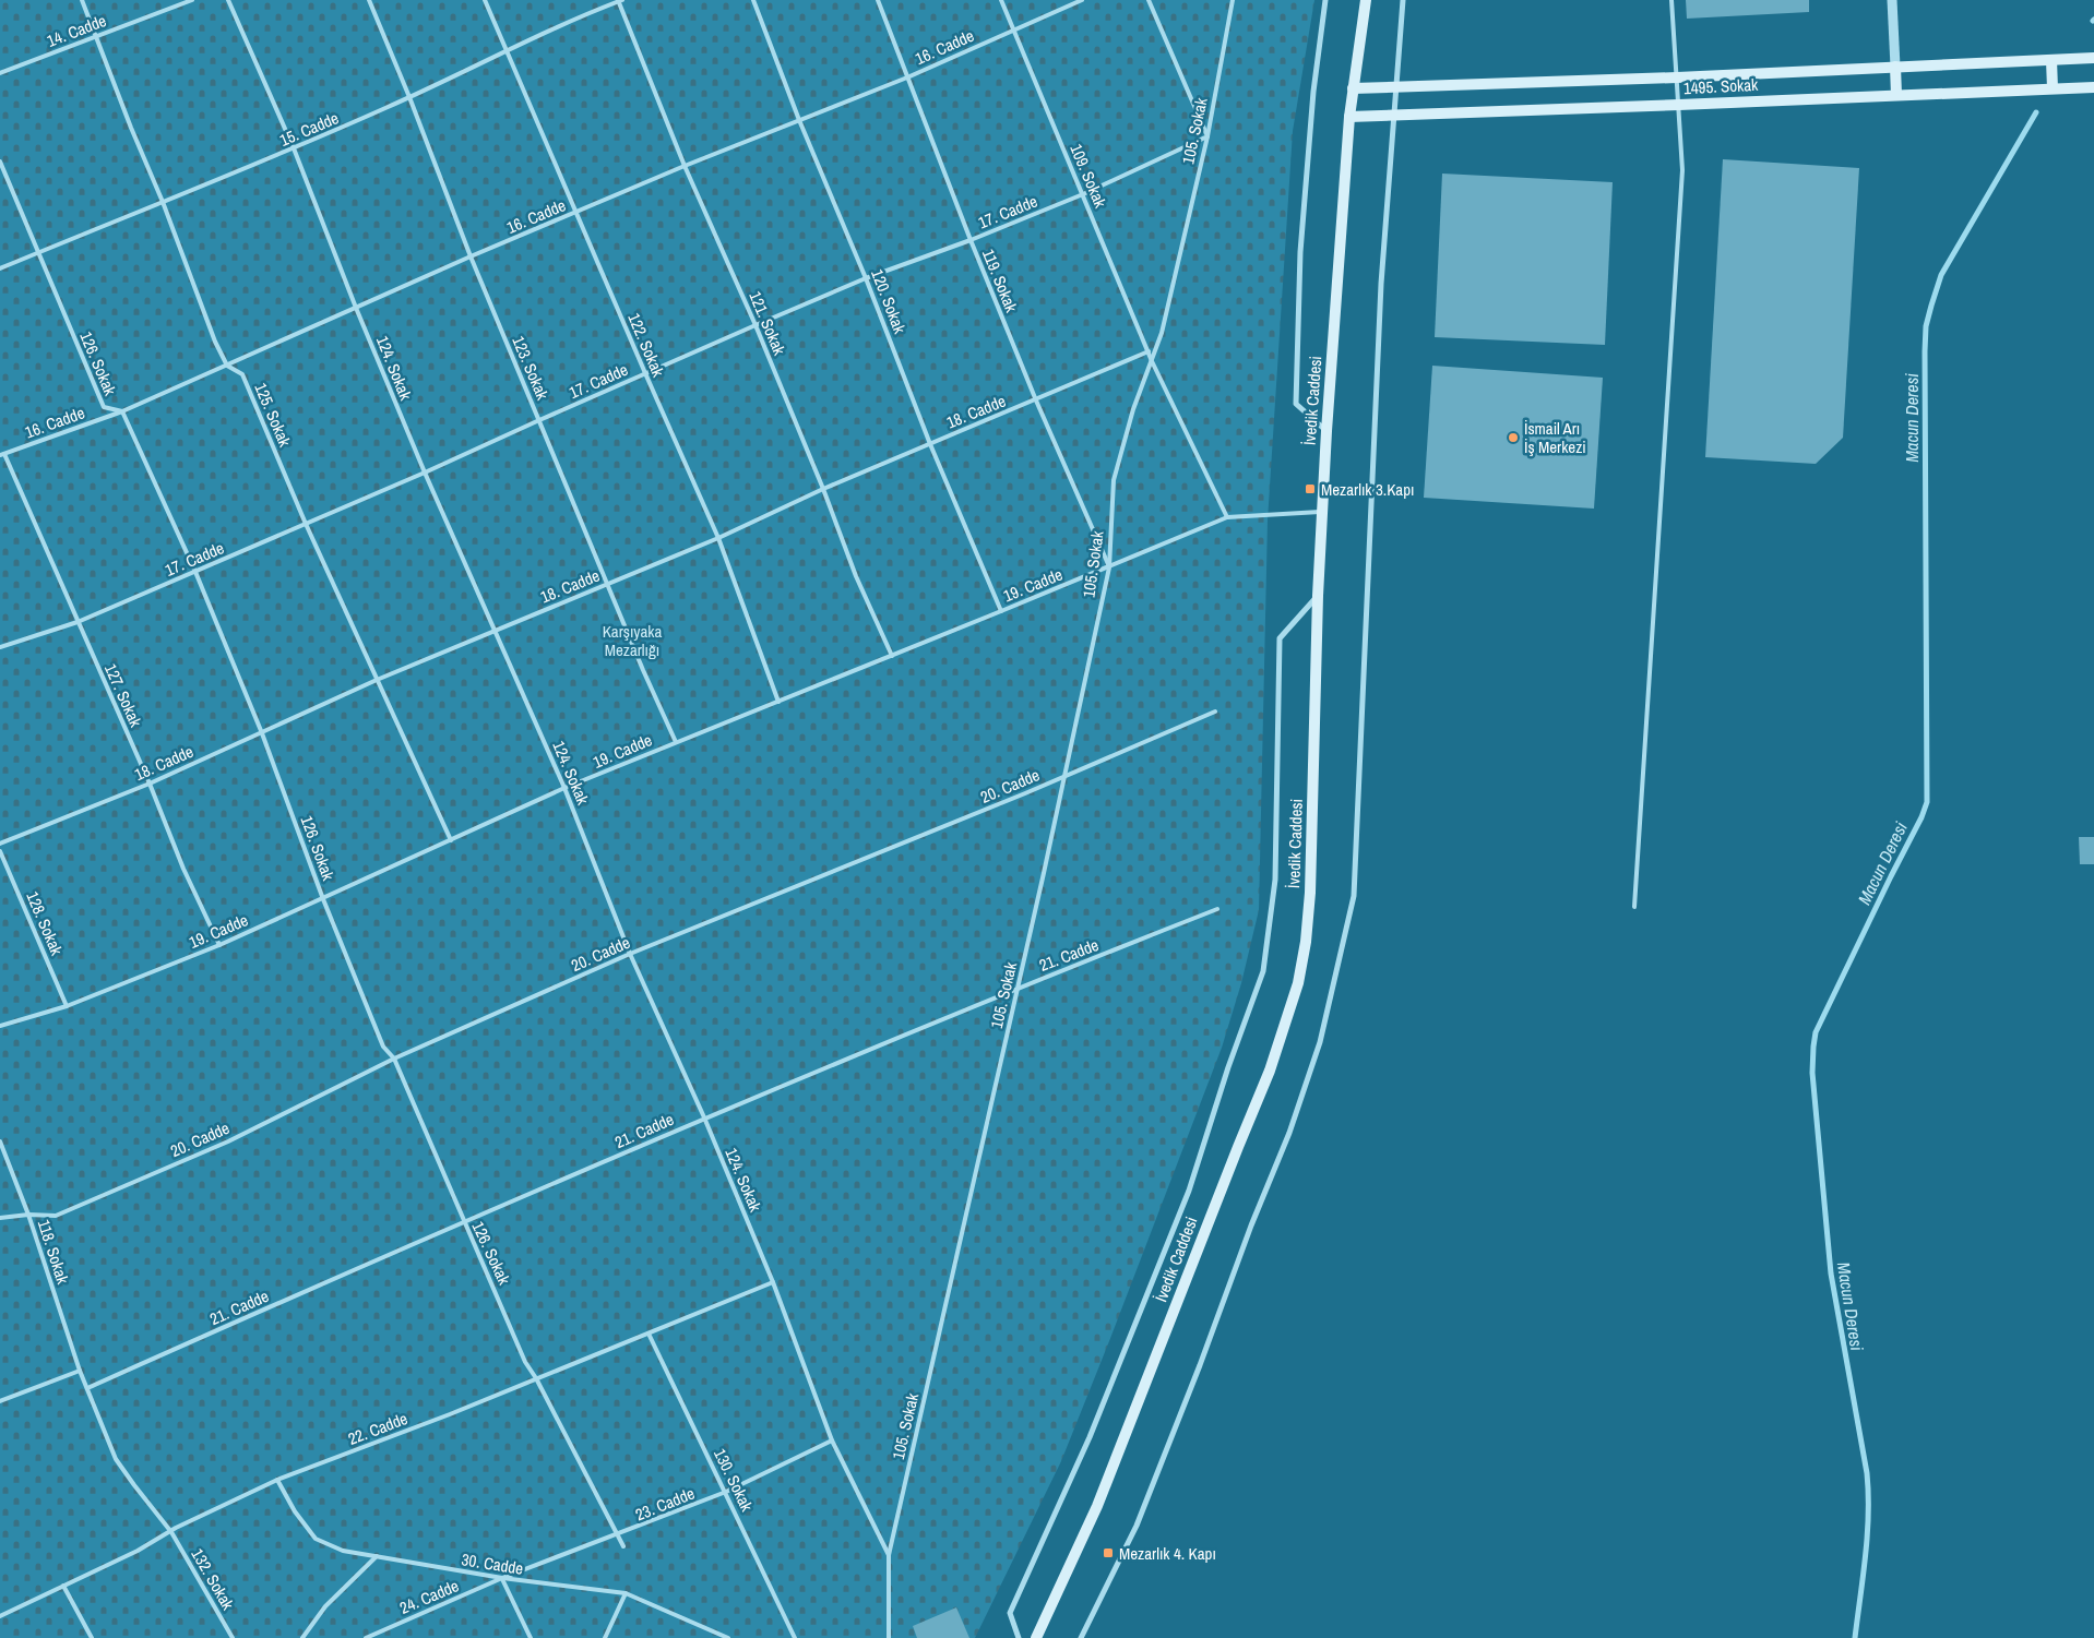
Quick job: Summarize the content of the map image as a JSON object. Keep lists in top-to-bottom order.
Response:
{
  "streets": {
    "main road": ["1495. Sokak", "İvedik Caddesi"],
    "lane": [
      "14. Cadde",
      "16. Cadde",
      "15. Cadde",
      "105. Sokak",
      "109. Sokak",
      "17. Cadde",
      "119. Sokak",
      "120. Sokak",
      "121. Sokak",
      "122. Sokak",
      "126. Sokak",
      "124. Sokak",
      "123. Sokak",
      "18. Cadde",
      "125. Sokak",
      "19. Cadde",
      "127. Sokak",
      "20. Cadde",
      "128. Sokak",
      "21. Cadde",
      "118. Sokak",
      "22. Cadde",
      "130. Sokak",
      "23. Cadde",
      "30. Cadde",
      "132. Sokak",
      "24. Cadde"
    ]
  },
  "crossings": [
    ["14. Cadde", "125. Sokak"],
    ["16. Cadde", "109. Sokak"],
    ["16. Cadde", "119. Sokak"],
    ["16. Cadde", "120. Sokak"],
    ["16. Cadde", "121. Sokak"],
    ["16. Cadde", "122. Sokak"],
    ["16. Cadde", "126. Sokak"],
    ["16. Cadde", "124. Sokak"],
    ["16. Cadde", "123. Sokak"],
    ["16. Cadde", "125. Sokak"],
    ["16. Cadde", "127. Sokak"],
    ["1495. Sokak", "İvedik Caddesi"],
    ["15. Cadde", "121. Sokak"],
    ["15. Cadde", "122. Sokak"],
    ["15. Cadde", "126. Sokak"],
    ["15. Cadde", "124. Sokak"],
    ["15. Cadde", "123. Sokak"],
    ["15. Cadde", "125. Sokak"],
    ["105. Sokak", "109. Sokak"],
    ["105. Sokak", "17. Cadde"],
    ["105. Sokak", "119. Sokak"],
    ["105. Sokak", "124. Sokak"],
    ["105. Sokak", "19. Cadde"],
    ["105. Sokak", "20. Cadde"],
    ["105. Sokak", "21. Cadde"],
    ["109. Sokak", "17. Cadde"],
    ["109. Sokak", "18. Cadde"],
    ["17. Cadde", "119. Sokak"],
    ["17. Cadde", "120. Sokak"],
    ["17. Cadde", "121. Sokak"],
    ["17. Cadde", "122. Sokak"],
    ["17. Cadde", "126. Sokak"],
    ["17. Cadde", "124. Sokak"],
    ["17. Cadde", "123. Sokak"],
    ["17. Cadde", "125. Sokak"],
    ["17. Cadde", "127. Sokak"],
    ["119. Sokak", "18. Cadde"],
    ["119. Sokak", "19. Cadde"],
    ["120. Sokak", "18. Cadde"],
    ["120. Sokak", "19. Cadde"],
    ["121. Sokak", "18. Cadde"],
    ["121. Sokak", "19. Cadde"],
    ["122. Sokak", "18. Cadde"],
    ["122. Sokak", "19. Cadde"],
    ["126. Sokak", "18. Cadde"],
    ["126. Sokak", "19. Cadde"],
    ["126. Sokak", "20. Cadde"],
    ["126. Sokak", "21. Cadde"],
    ["126. Sokak", "22. Cadde"],
    ["126. Sokak", "23. Cadde"],
    ["124. Sokak", "18. Cadde"],
    ["124. Sokak", "19. Cadde"],
    ["124. Sokak", "20. Cadde"],
    ["124. Sokak", "21. Cadde"],
    ["124. Sokak", "22. Cadde"],
    ["124. Sokak", "23. Cadde"],
    ["123. Sokak", "18. Cadde"],
    ["123. Sokak", "19. Cadde"],
    ["İvedik Caddesi", "19. Cadde"],
    ["18. Cadde", "125. Sokak"],
    ["18. Cadde", "127. Sokak"],
    ["125. Sokak", "19. Cadde"],
    ["19. Cadde", "127. Sokak"],
    ["19. Cadde", "128. Sokak"],
    ["20. Cadde", "118. Sokak"],
    ["21. Cadde", "118. Sokak"],
    ["21. Cadde", "132. Sokak"],
    ["118. Sokak", "132. Sokak"],
    ["22. Cadde", "130. Sokak"],
    ["22. Cadde", "30. Cadde"],
    ["22. Cadde", "132. Sokak"],
    ["130. Sokak", "23. Cadde"],
    ["23. Cadde", "30. Cadde"],
    ["23. Cadde", "24. Cadde"],
    ["30. Cadde", "24. Cadde"]
  ],
  "water": ["Macun Deresi"],
  "parks": ["Karşıyaka Mezarlığı"],
  "places": {
    "other": ["İsmail Arı İş Merkezi"],
    "transit": ["Mezarlık 3.Kapı", "Mezarlık 4. Kapı"]
  }
}
